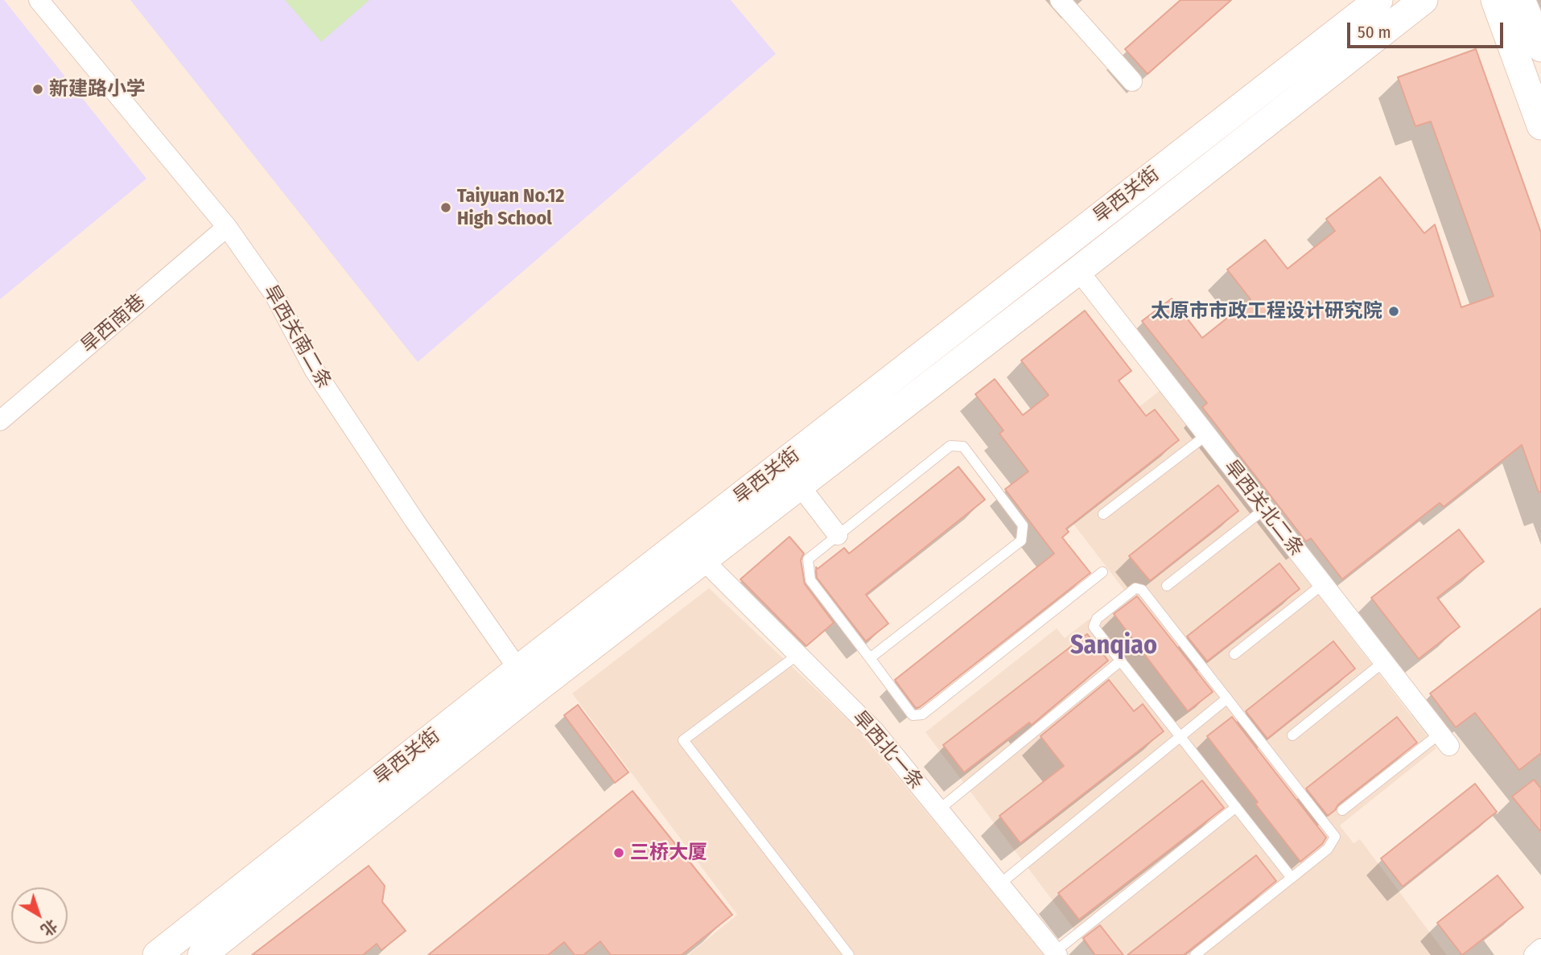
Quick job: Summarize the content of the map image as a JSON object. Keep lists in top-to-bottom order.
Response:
{
  "streets": {
    "main road": ["旱西关街"],
    "street": [
      "旱西南巷",
      "旱西关南二条",
      "旱西关北二条",
      "旱西北一条"
    ]
  },
  "crossings": [
    ["旱西关街", "旱西关南二条"],
    ["旱西关街", "旱西关北二条"],
    ["旱西关街", "旱西北一条"],
    ["旱西南巷", "旱西关南二条"]
  ],
  "districts": ["Sanqiao"],
  "places": [
    "新建路小学",
    "Taiyuan No.12 High School",
    "太原市市政工程设计研究院",
    "三桥大厦"
  ],
  "scale_bar": "50 m",
  "north": "bottom right"
}
